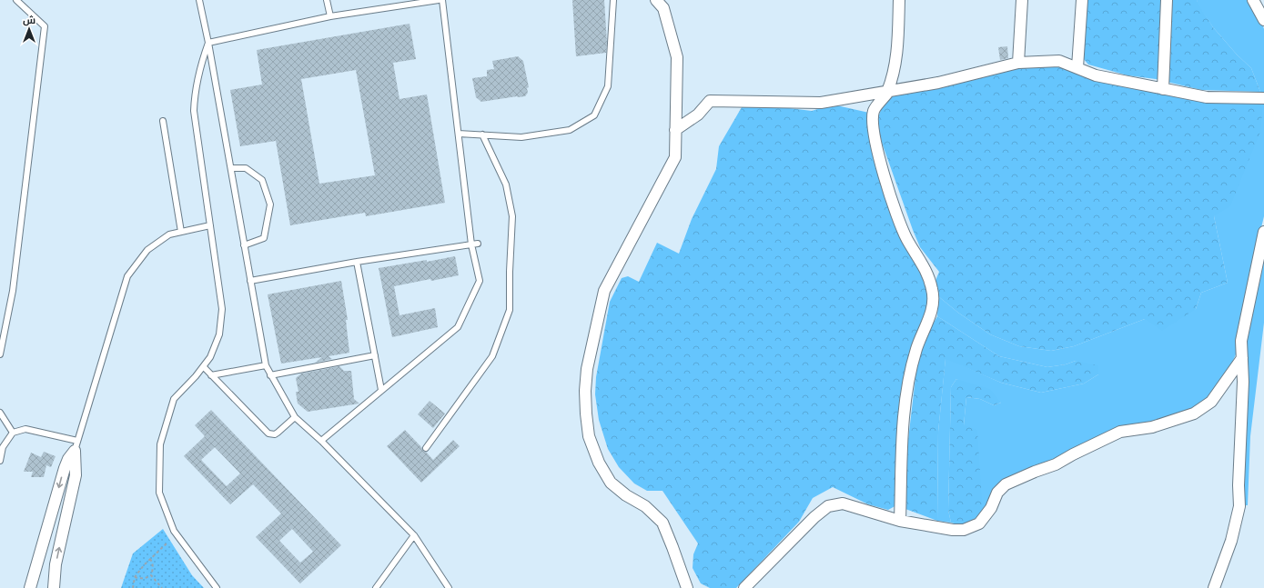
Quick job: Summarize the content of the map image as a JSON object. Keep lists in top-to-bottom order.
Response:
{
  "north": "top"
}
